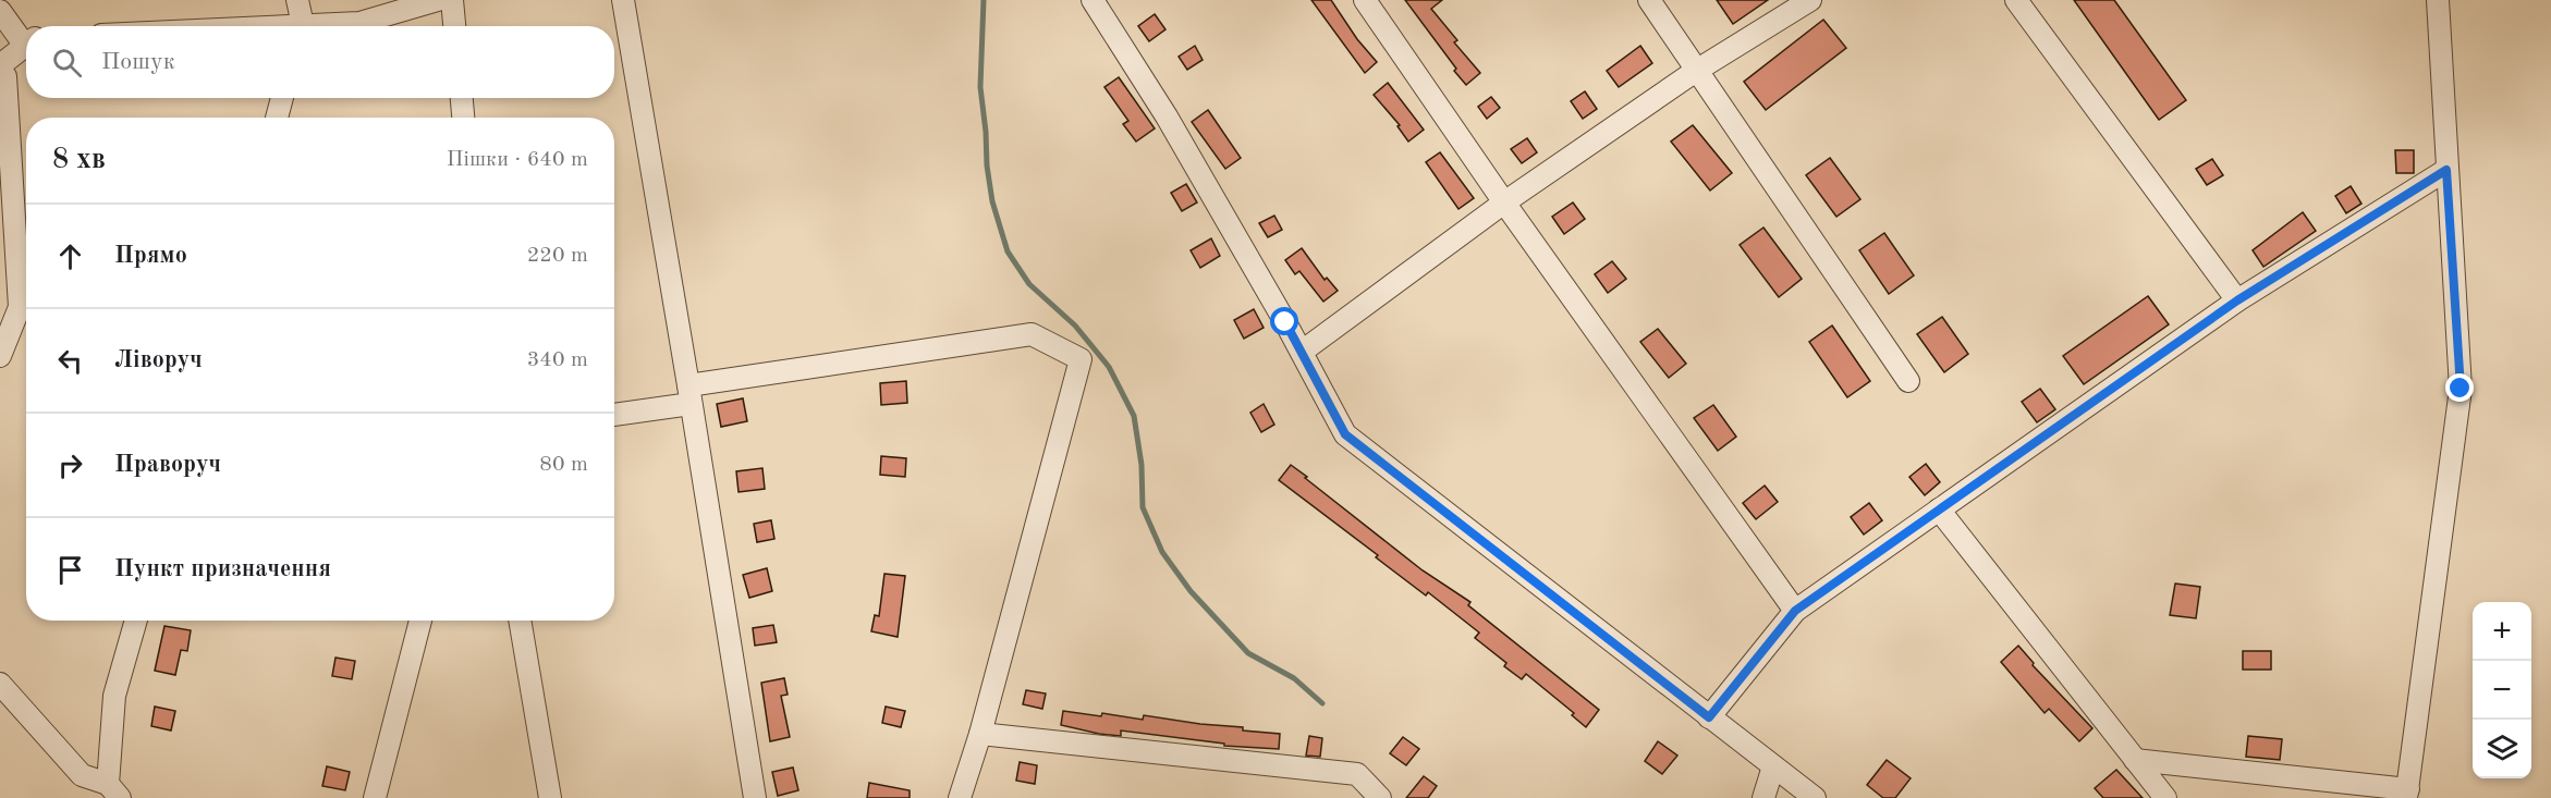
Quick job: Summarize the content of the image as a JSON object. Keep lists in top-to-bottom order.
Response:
{
  "page": {
    "search": "Пошук",
    "heading": ["8 хв", "Пішки · 640 m"],
    "list": [
      ["Прямо", "220 m"],
      ["Ліворуч", "340 m"],
      ["Праворуч", "80 m"],
      "Пункт призначення"
    ],
    "map_buttons": ["+", "−"]
  }
}
